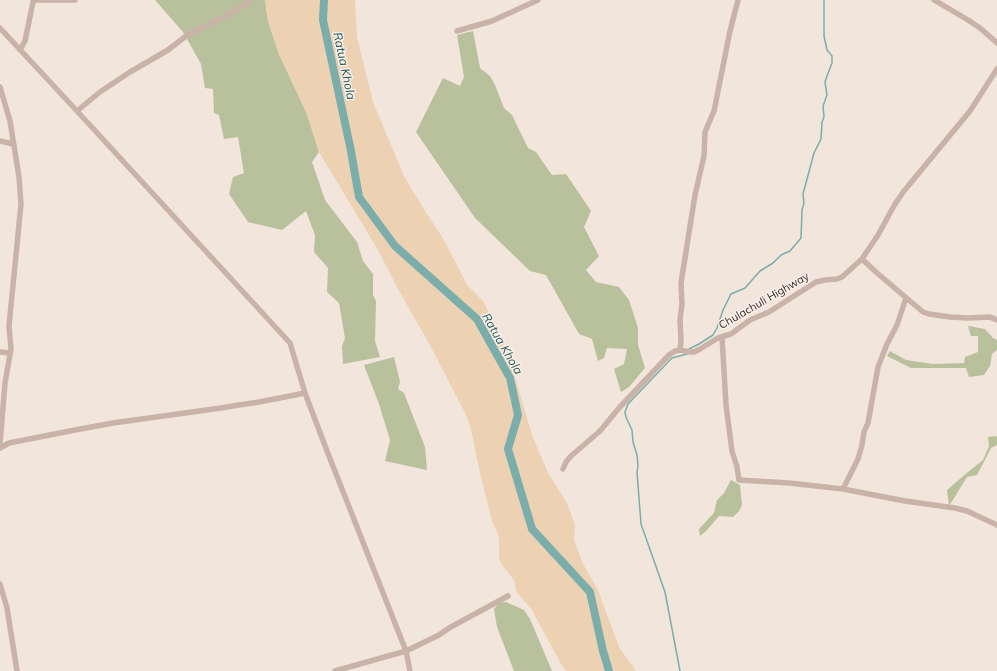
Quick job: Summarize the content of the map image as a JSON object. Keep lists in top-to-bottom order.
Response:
{
  "streets": {
    "street": ["Chulachuli Highway"]
  },
  "water": ["Ratua Khola"]
}
